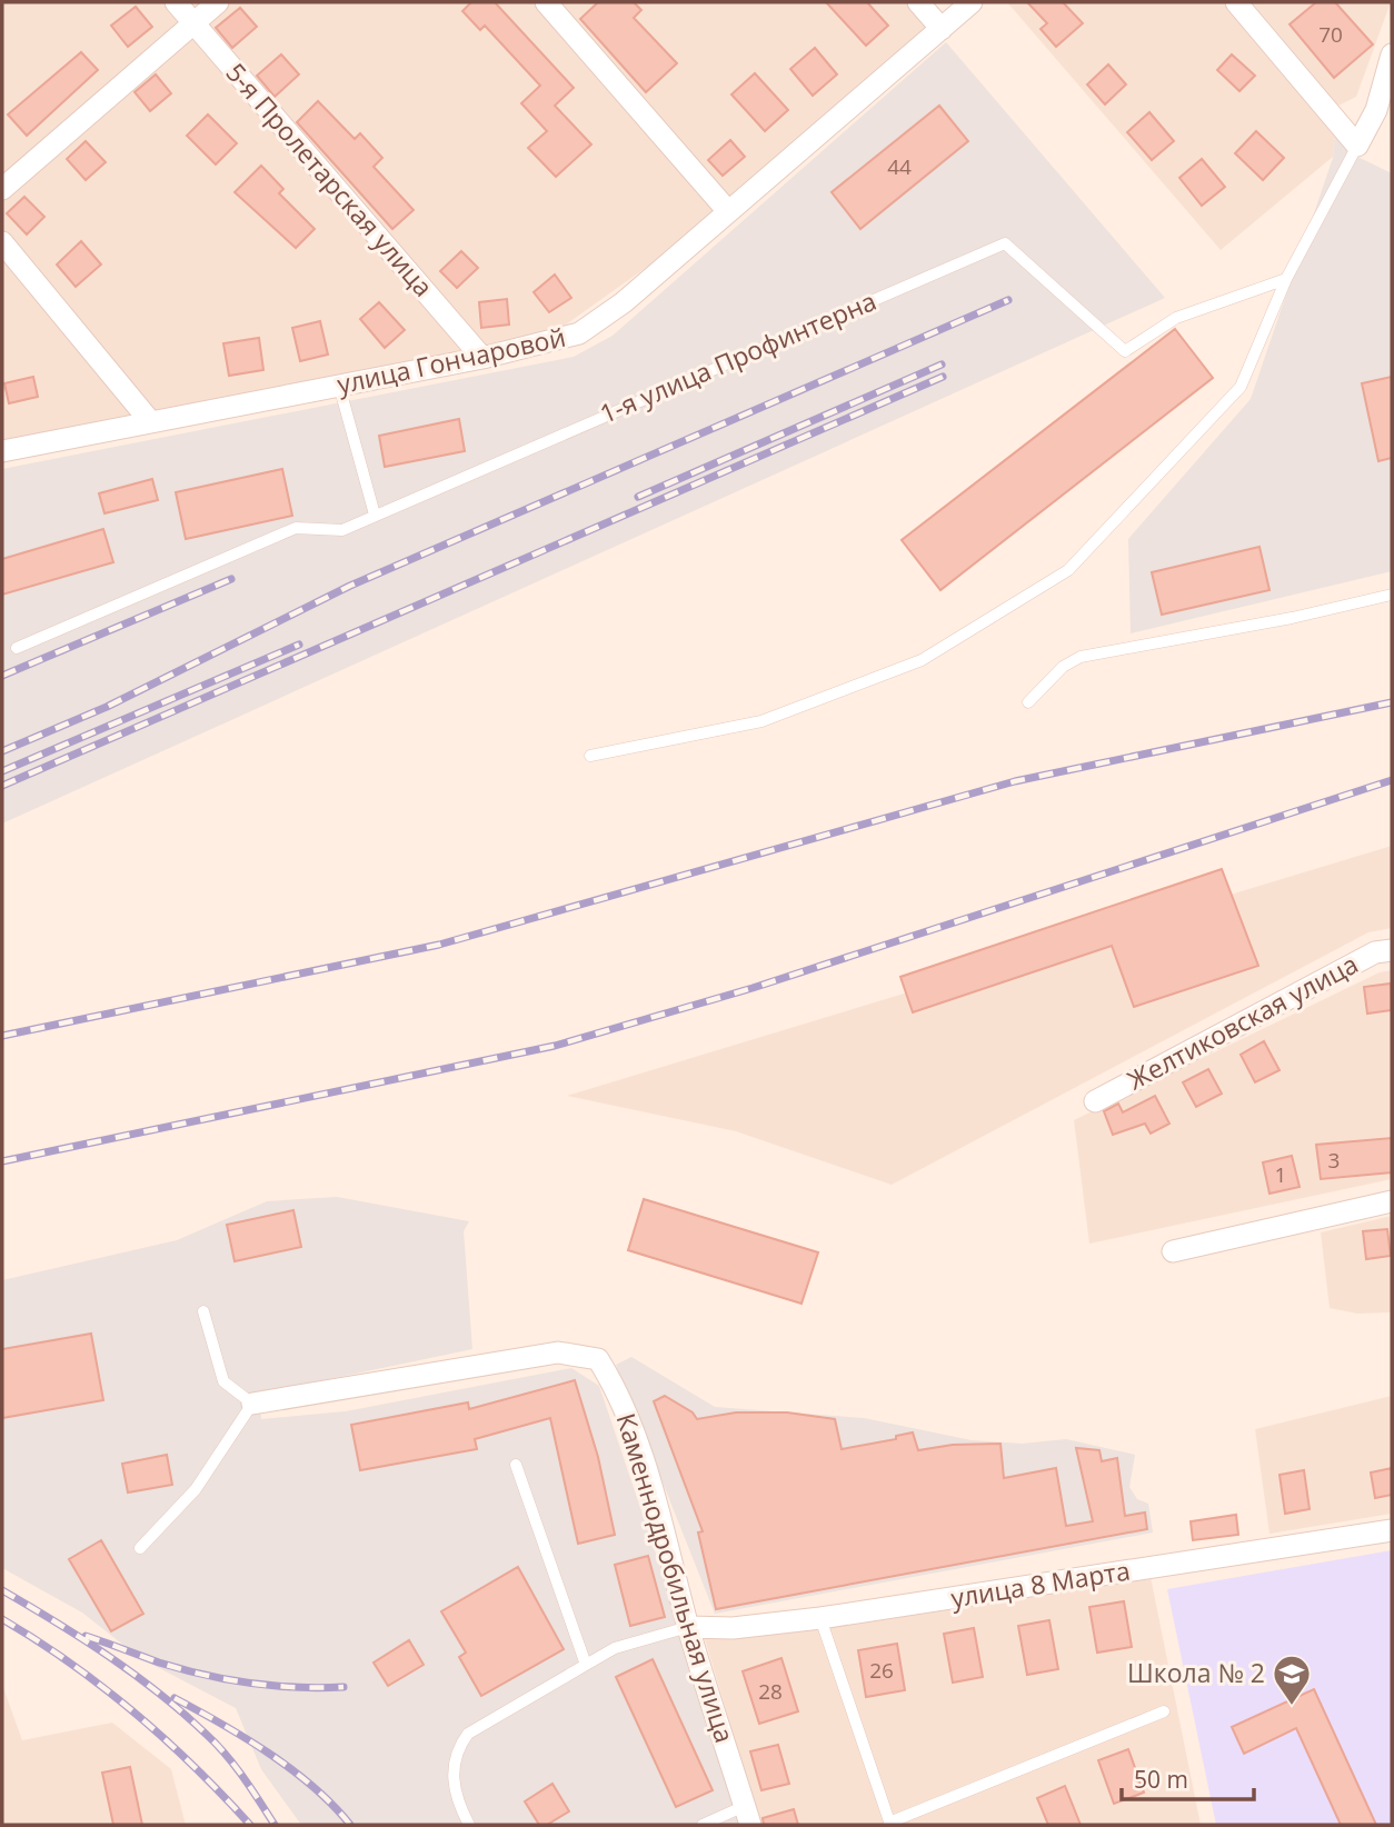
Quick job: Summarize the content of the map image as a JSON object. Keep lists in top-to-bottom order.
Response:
{
  "streets": {
    "street": [
      "5-я Пролетарская улица",
      "улица Гончаровой",
      "Желтиковская улица",
      "Каменнодробильная улица",
      "улица 8 Марта"
    ],
    "lane": ["1-я улица Профинтерна"]
  },
  "crossings": [
    ["5-я Пролетарская улица", "улица Гончаровой"],
    ["Каменнодробильная улица", "улица 8 Марта"]
  ],
  "places": {
    "school or university": ["Школа № 2"]
  },
  "house_numbers": [
    "70",
    "44",
    "3",
    "1",
    "26",
    "28"
  ],
  "scale_bar": "50 m"
}
